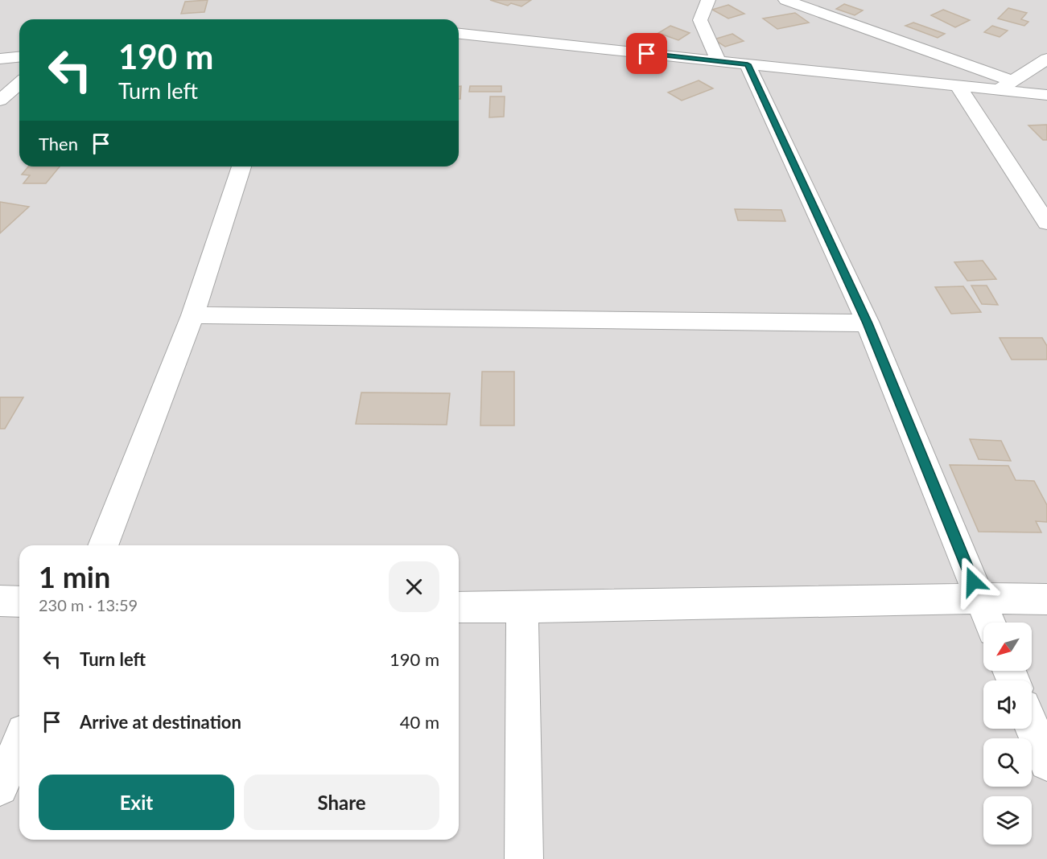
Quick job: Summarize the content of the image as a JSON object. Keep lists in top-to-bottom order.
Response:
{
  "north": "bottom left",
  "page": {
    "turn": ["190 m", "Turn left"],
    "then": "Then",
    "heading": ["1 min", "230 m · 13:59"],
    "list": [
      {
        "name": "Turn left",
        "value": "190 m"
      },
      {
        "name": "Arrive at destination",
        "value": "40 m"
      }
    ],
    "buttons": ["Exit", "Share"]
  }
}
